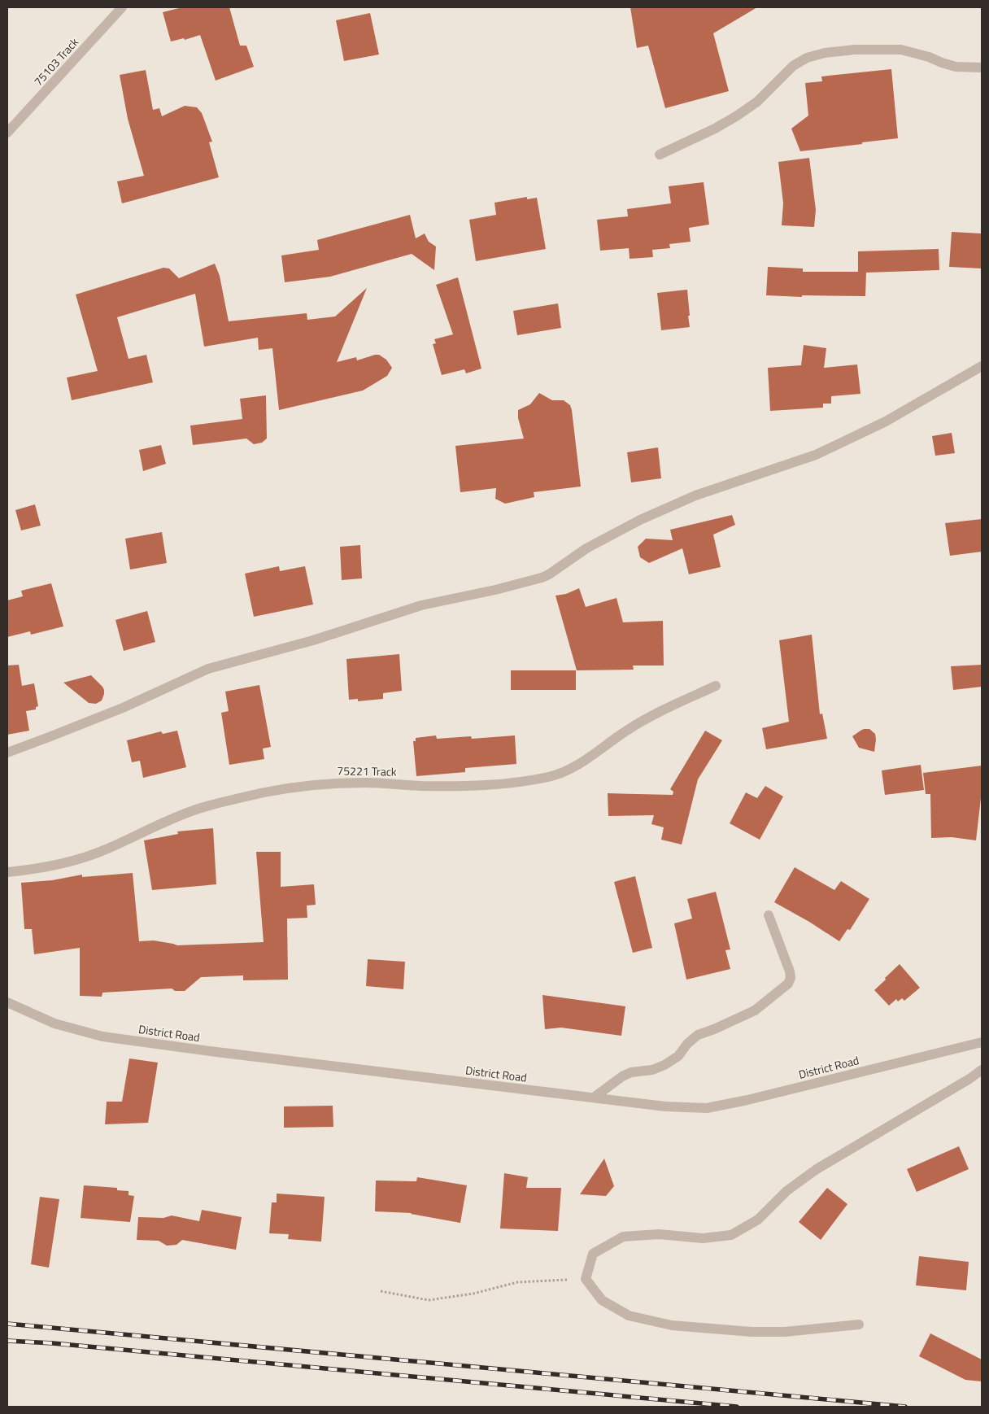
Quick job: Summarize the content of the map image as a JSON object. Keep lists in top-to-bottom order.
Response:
{
  "streets": {
    "street": ["75103 Track", "75221 Track", "District Road"]
  }
}
